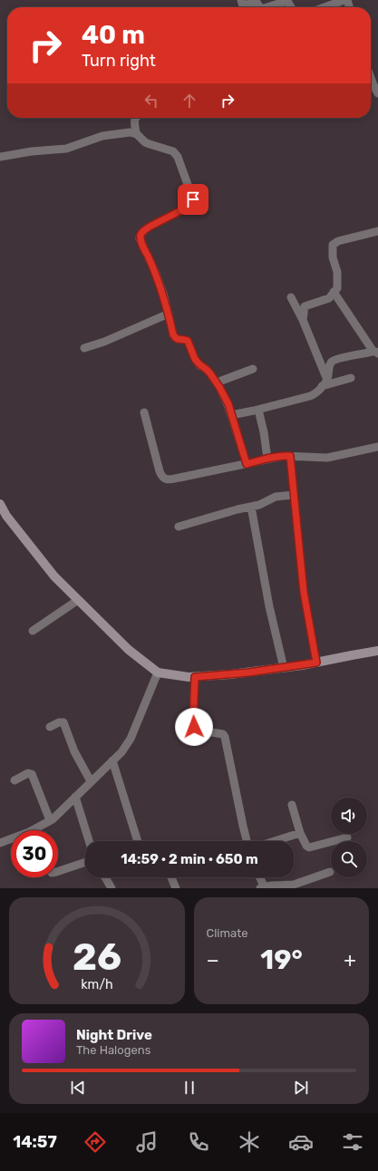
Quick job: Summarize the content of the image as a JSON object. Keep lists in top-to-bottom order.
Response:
{
  "page": {
    "turn": ["40 m", "Turn right"],
    "limit": "30",
    "trip": "14:59 · 2 min · 650 m",
    "tile": "Climate",
    "heat": ["−", "19°", "+"],
    "song": ["Night Drive", "The Halogens"],
    "tabs": "14:57",
    "gauge": ["26", "km/h"]
  }
}
